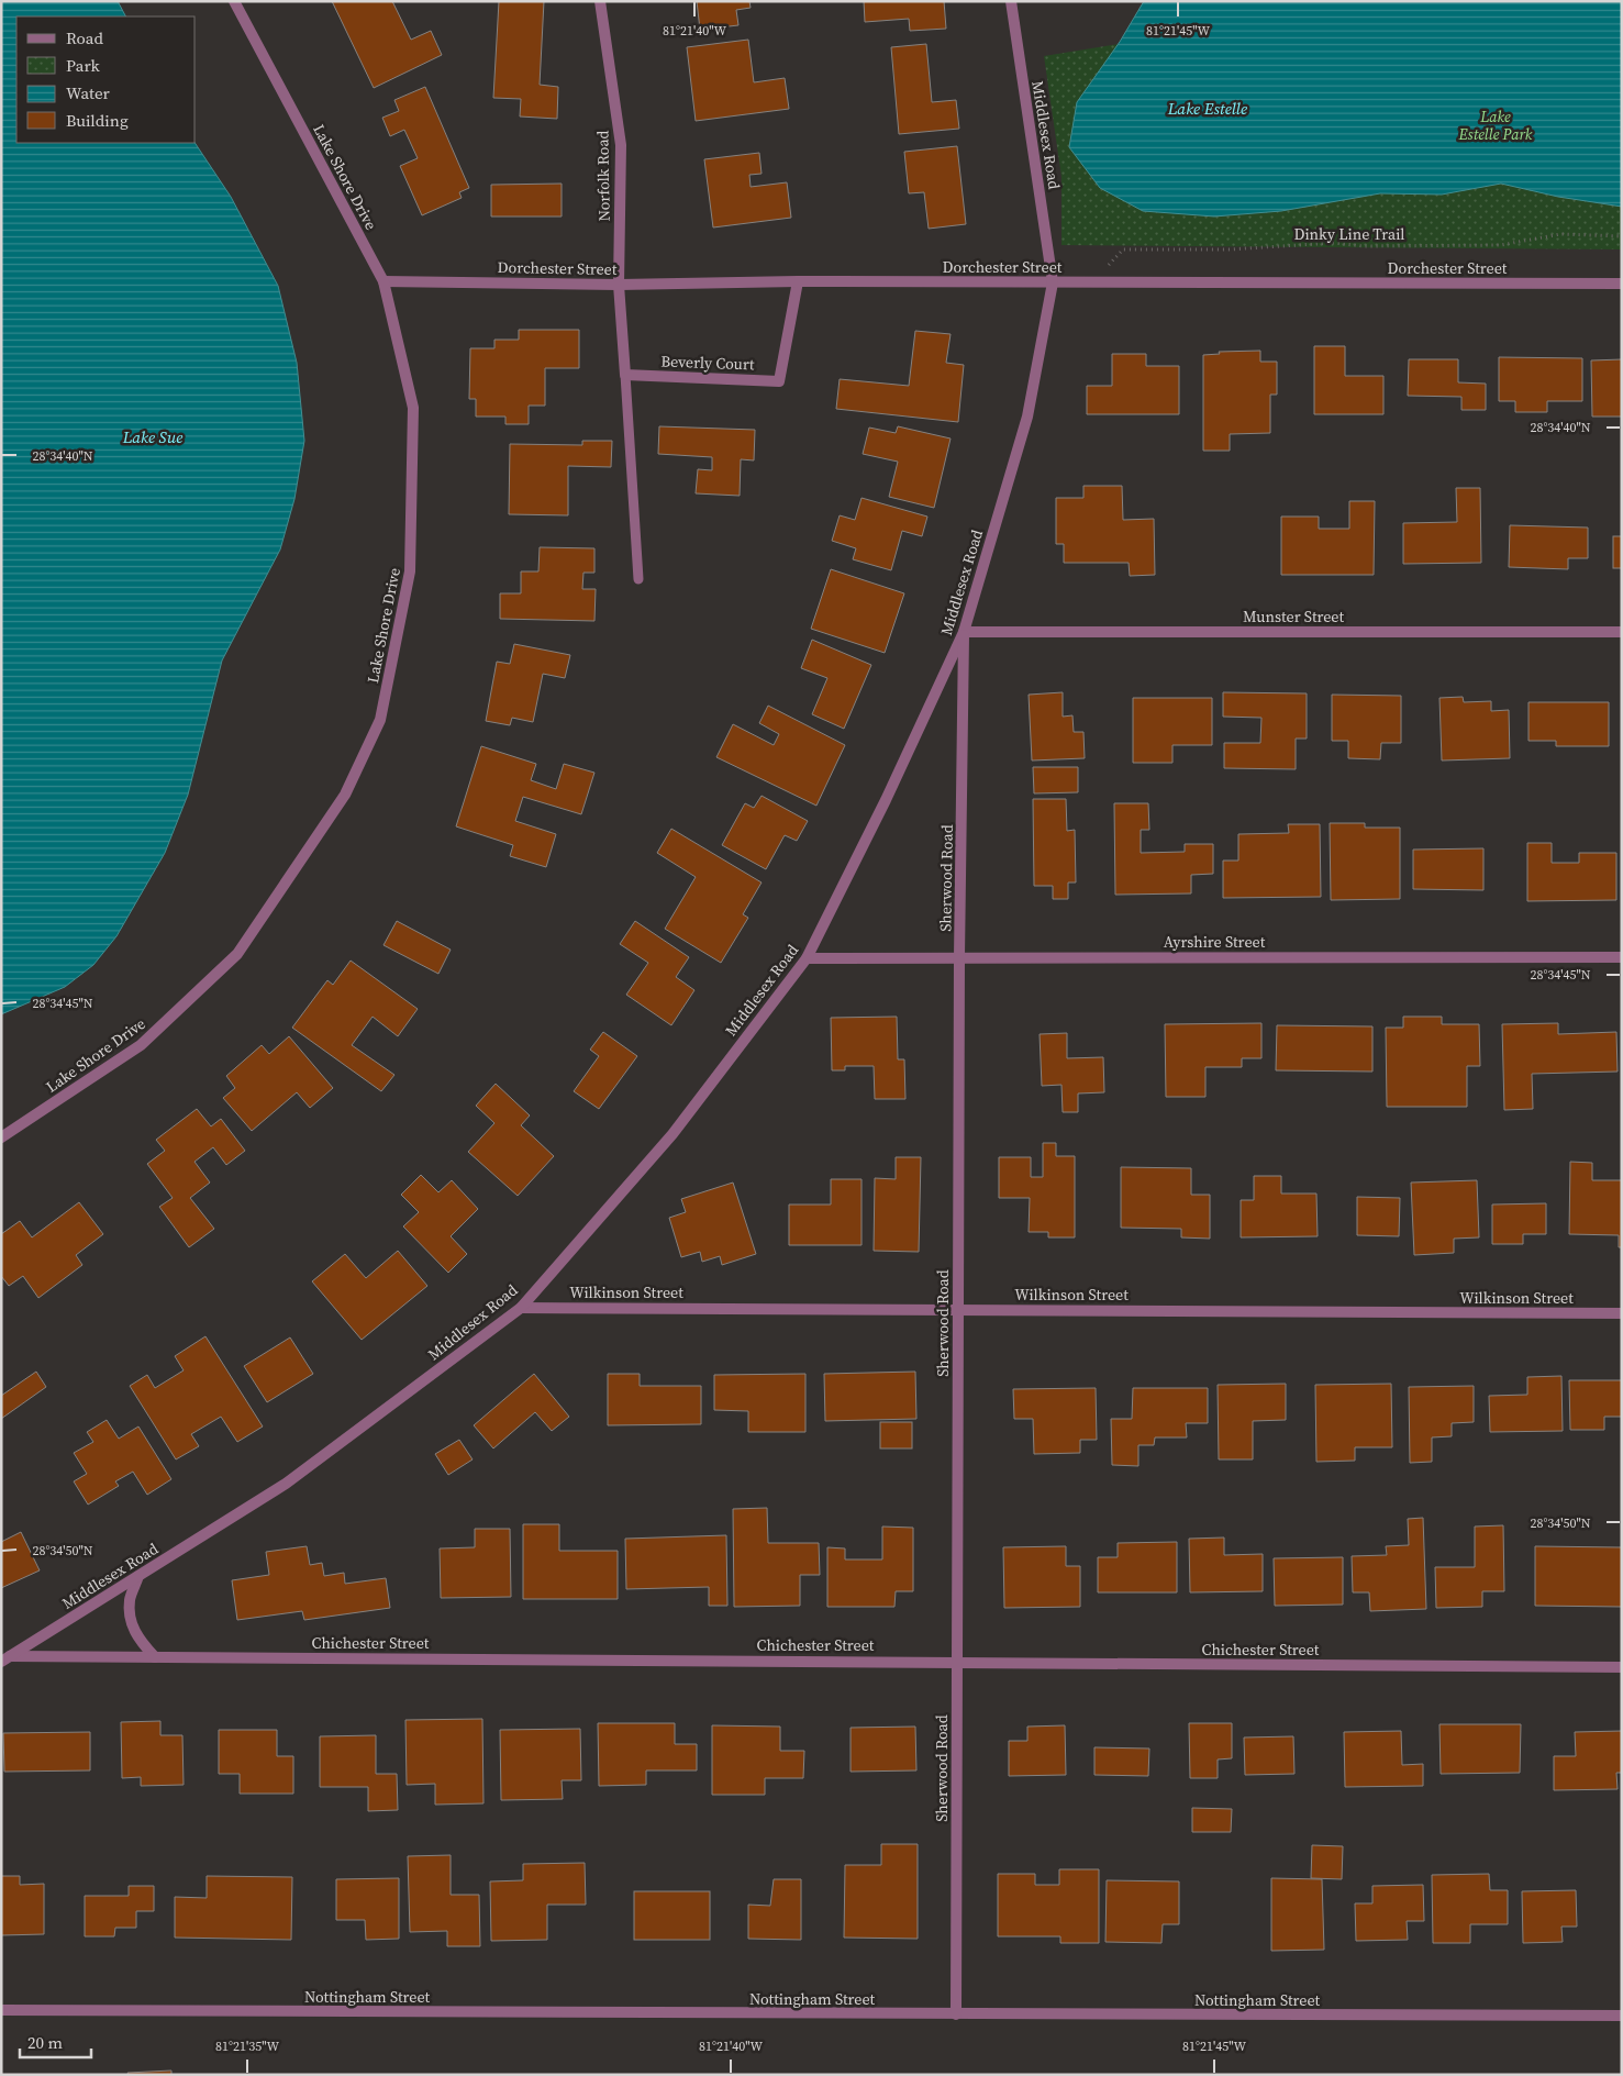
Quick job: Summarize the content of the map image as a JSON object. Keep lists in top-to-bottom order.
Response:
{
  "streets": {
    "street": [
      "Middlesex Road",
      "Norfolk Road",
      "Lake Shore Drive",
      "Dorchester Street",
      "Beverly Court",
      "Munster Street",
      "Sherwood Road",
      "Ayrshire Street",
      "Wilkinson Street",
      "Chichester Street",
      "Nottingham Street"
    ],
    "path": ["Dinky Line Trail"]
  },
  "crossings": [
    ["Middlesex Road", "Dorchester Street"],
    ["Middlesex Road", "Munster Street"],
    ["Middlesex Road", "Sherwood Road"],
    ["Middlesex Road", "Ayrshire Street"],
    ["Middlesex Road", "Wilkinson Street"],
    ["Middlesex Road", "Chichester Street"],
    ["Norfolk Road", "Dorchester Street"],
    ["Lake Shore Drive", "Dorchester Street"],
    ["Dinky Line Trail", "Dorchester Street"],
    ["Dorchester Street", "Beverly Court"],
    ["Munster Street", "Sherwood Road"],
    ["Sherwood Road", "Ayrshire Street"],
    ["Sherwood Road", "Wilkinson Street"],
    ["Sherwood Road", "Chichester Street"],
    ["Sherwood Road", "Nottingham Street"]
  ],
  "water": ["Lake Estelle", "Lake Sue"],
  "parks": ["Lake Estelle Park"],
  "legend": [
    "Road",
    "Park",
    "Water",
    "Building"
  ],
  "scale_bar": "20 m",
  "coordinates": [
    "81°21'40\"W",
    "81°21'45\"W",
    "28°34'40\"N",
    "28°34'45\"N",
    "28°34'50\"N",
    "81°21'35\"W"
  ]
}
